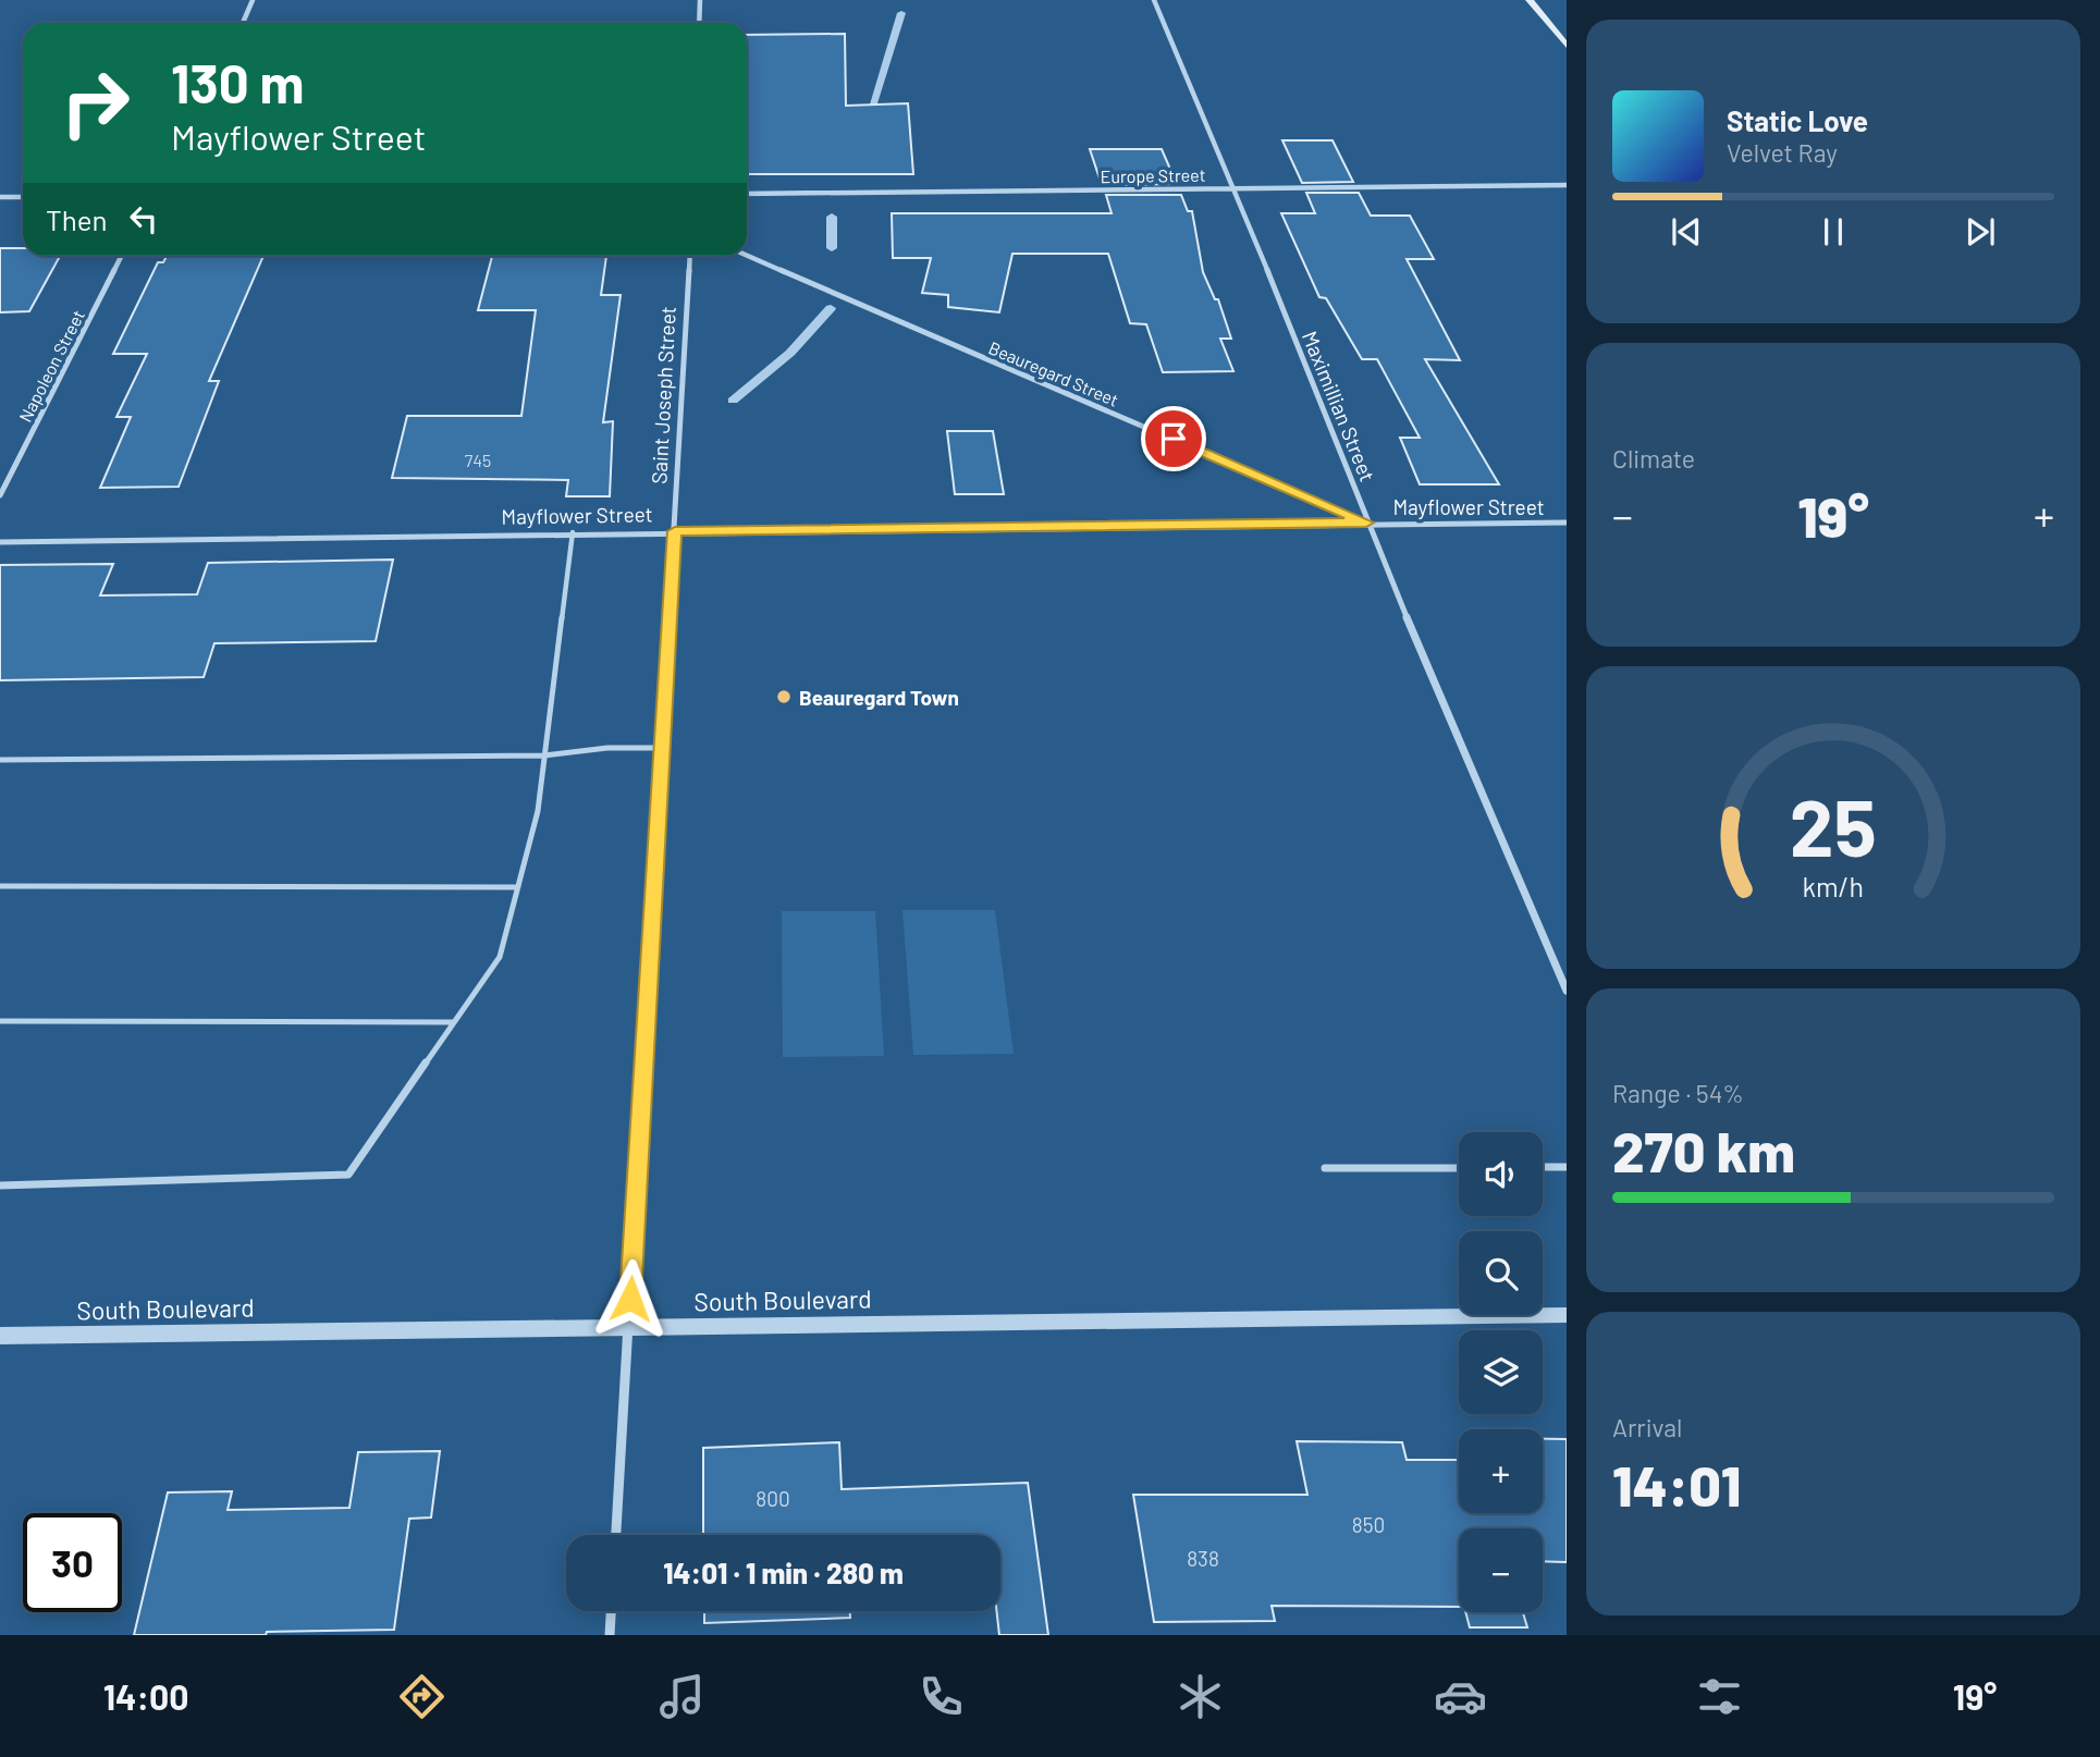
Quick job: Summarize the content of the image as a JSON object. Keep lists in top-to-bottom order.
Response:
{
  "streets": {
    "street": [
      "Europe Street",
      "Napoleon Street",
      "Beauregard Street",
      "Saint Joseph Street",
      "Maximillian Street",
      "Mayflower Street",
      "South Boulevard"
    ]
  },
  "crossings": [
    ["Europe Street", "Maximillian Street"],
    ["Beauregard Street", "Maximillian Street"],
    ["Beauregard Street", "Mayflower Street"],
    ["Saint Joseph Street", "Mayflower Street"],
    ["Saint Joseph Street", "South Boulevard"],
    ["Maximillian Street", "Mayflower Street"]
  ],
  "places": ["Beauregard Town"],
  "house_numbers": [
    "745",
    "800",
    "850",
    "838"
  ],
  "page": {
    "turn": ["130 m", "Mayflower Street"],
    "song": ["Static Love", "Velvet Ray"],
    "then": "Then",
    "tile": [
      "Climate",
      ["Range · 54%", "270 km"],
      ["Arrival", "14:01"]
    ],
    "heat": ["−", "19°", "+"],
    "map_buttons": ["+", "−"],
    "limit": "30",
    "trip": "14:01 · 1 min · 280 m",
    "tabs": ["14:00", "19°"],
    "gauge": ["25", "km/h"]
  }
}
